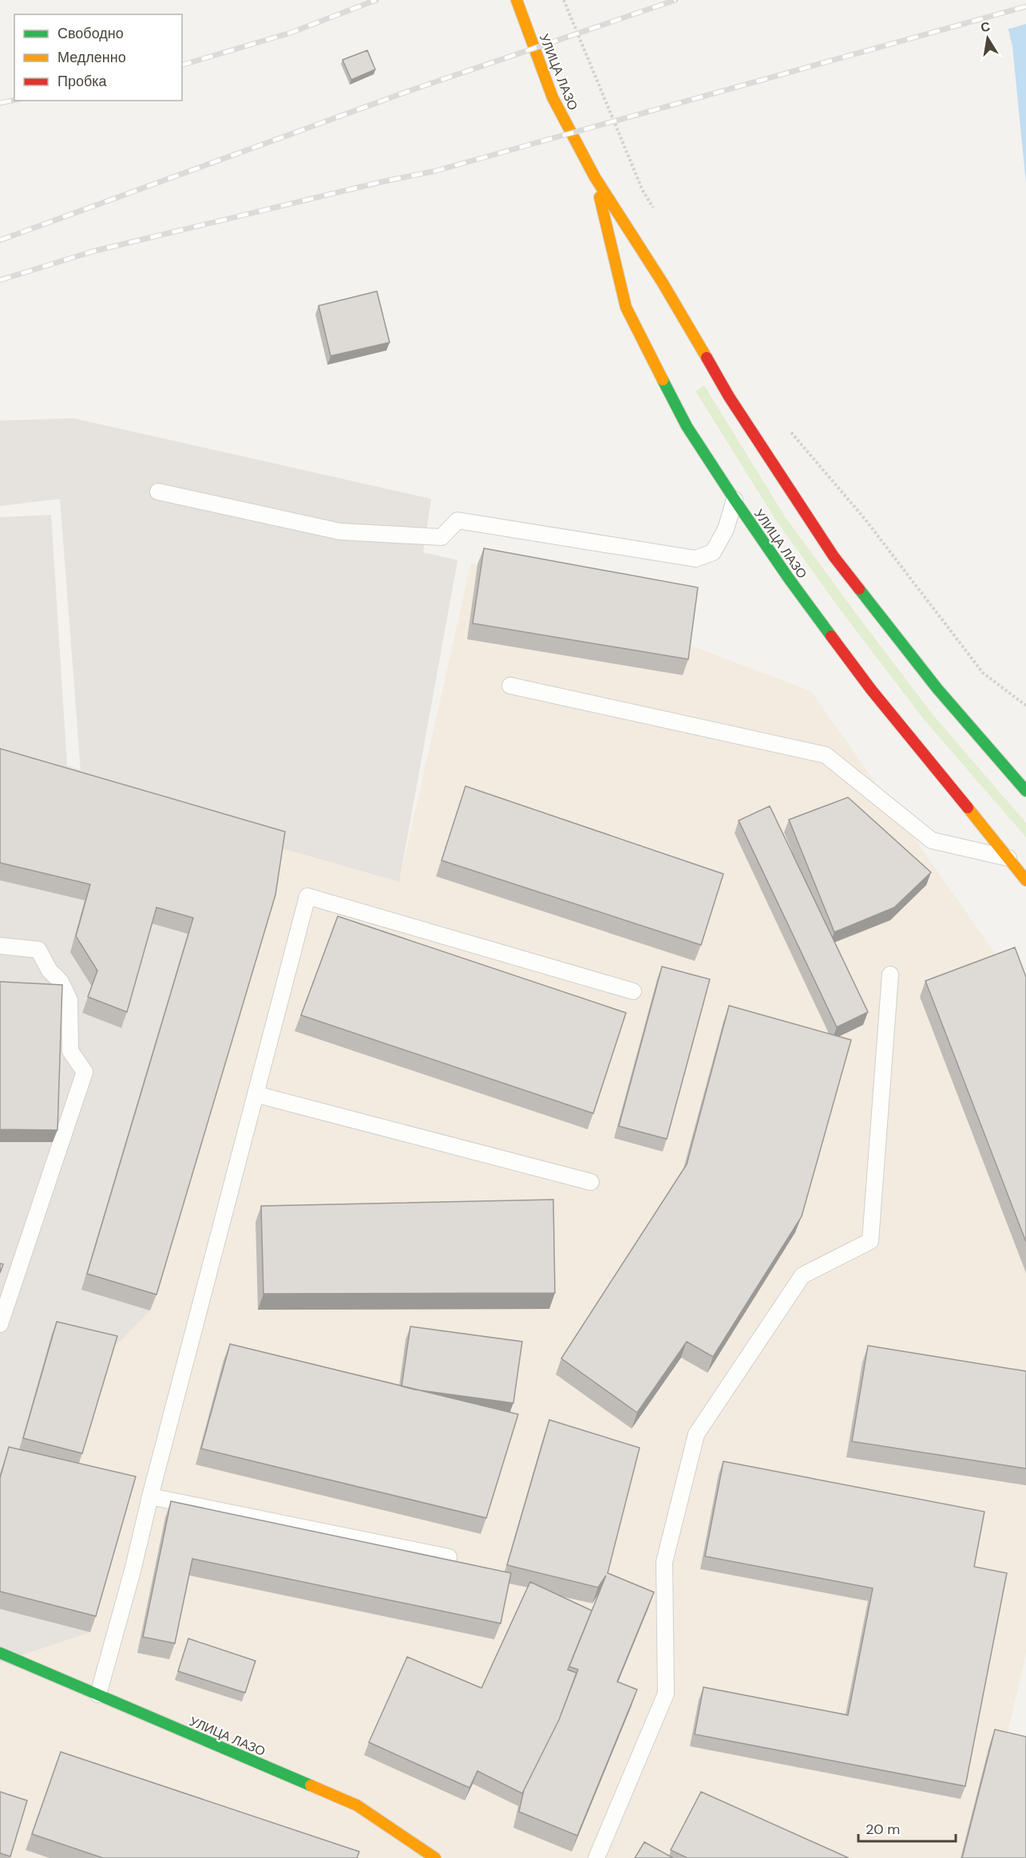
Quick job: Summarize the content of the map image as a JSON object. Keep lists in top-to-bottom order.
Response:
{
  "streets": {
    "main road": ["УЛИЦА ЛАЗО"]
  },
  "legend": ["Свободно", "Медленно", "Пробка"],
  "scale_bar": "20 m",
  "north": "top"
}
